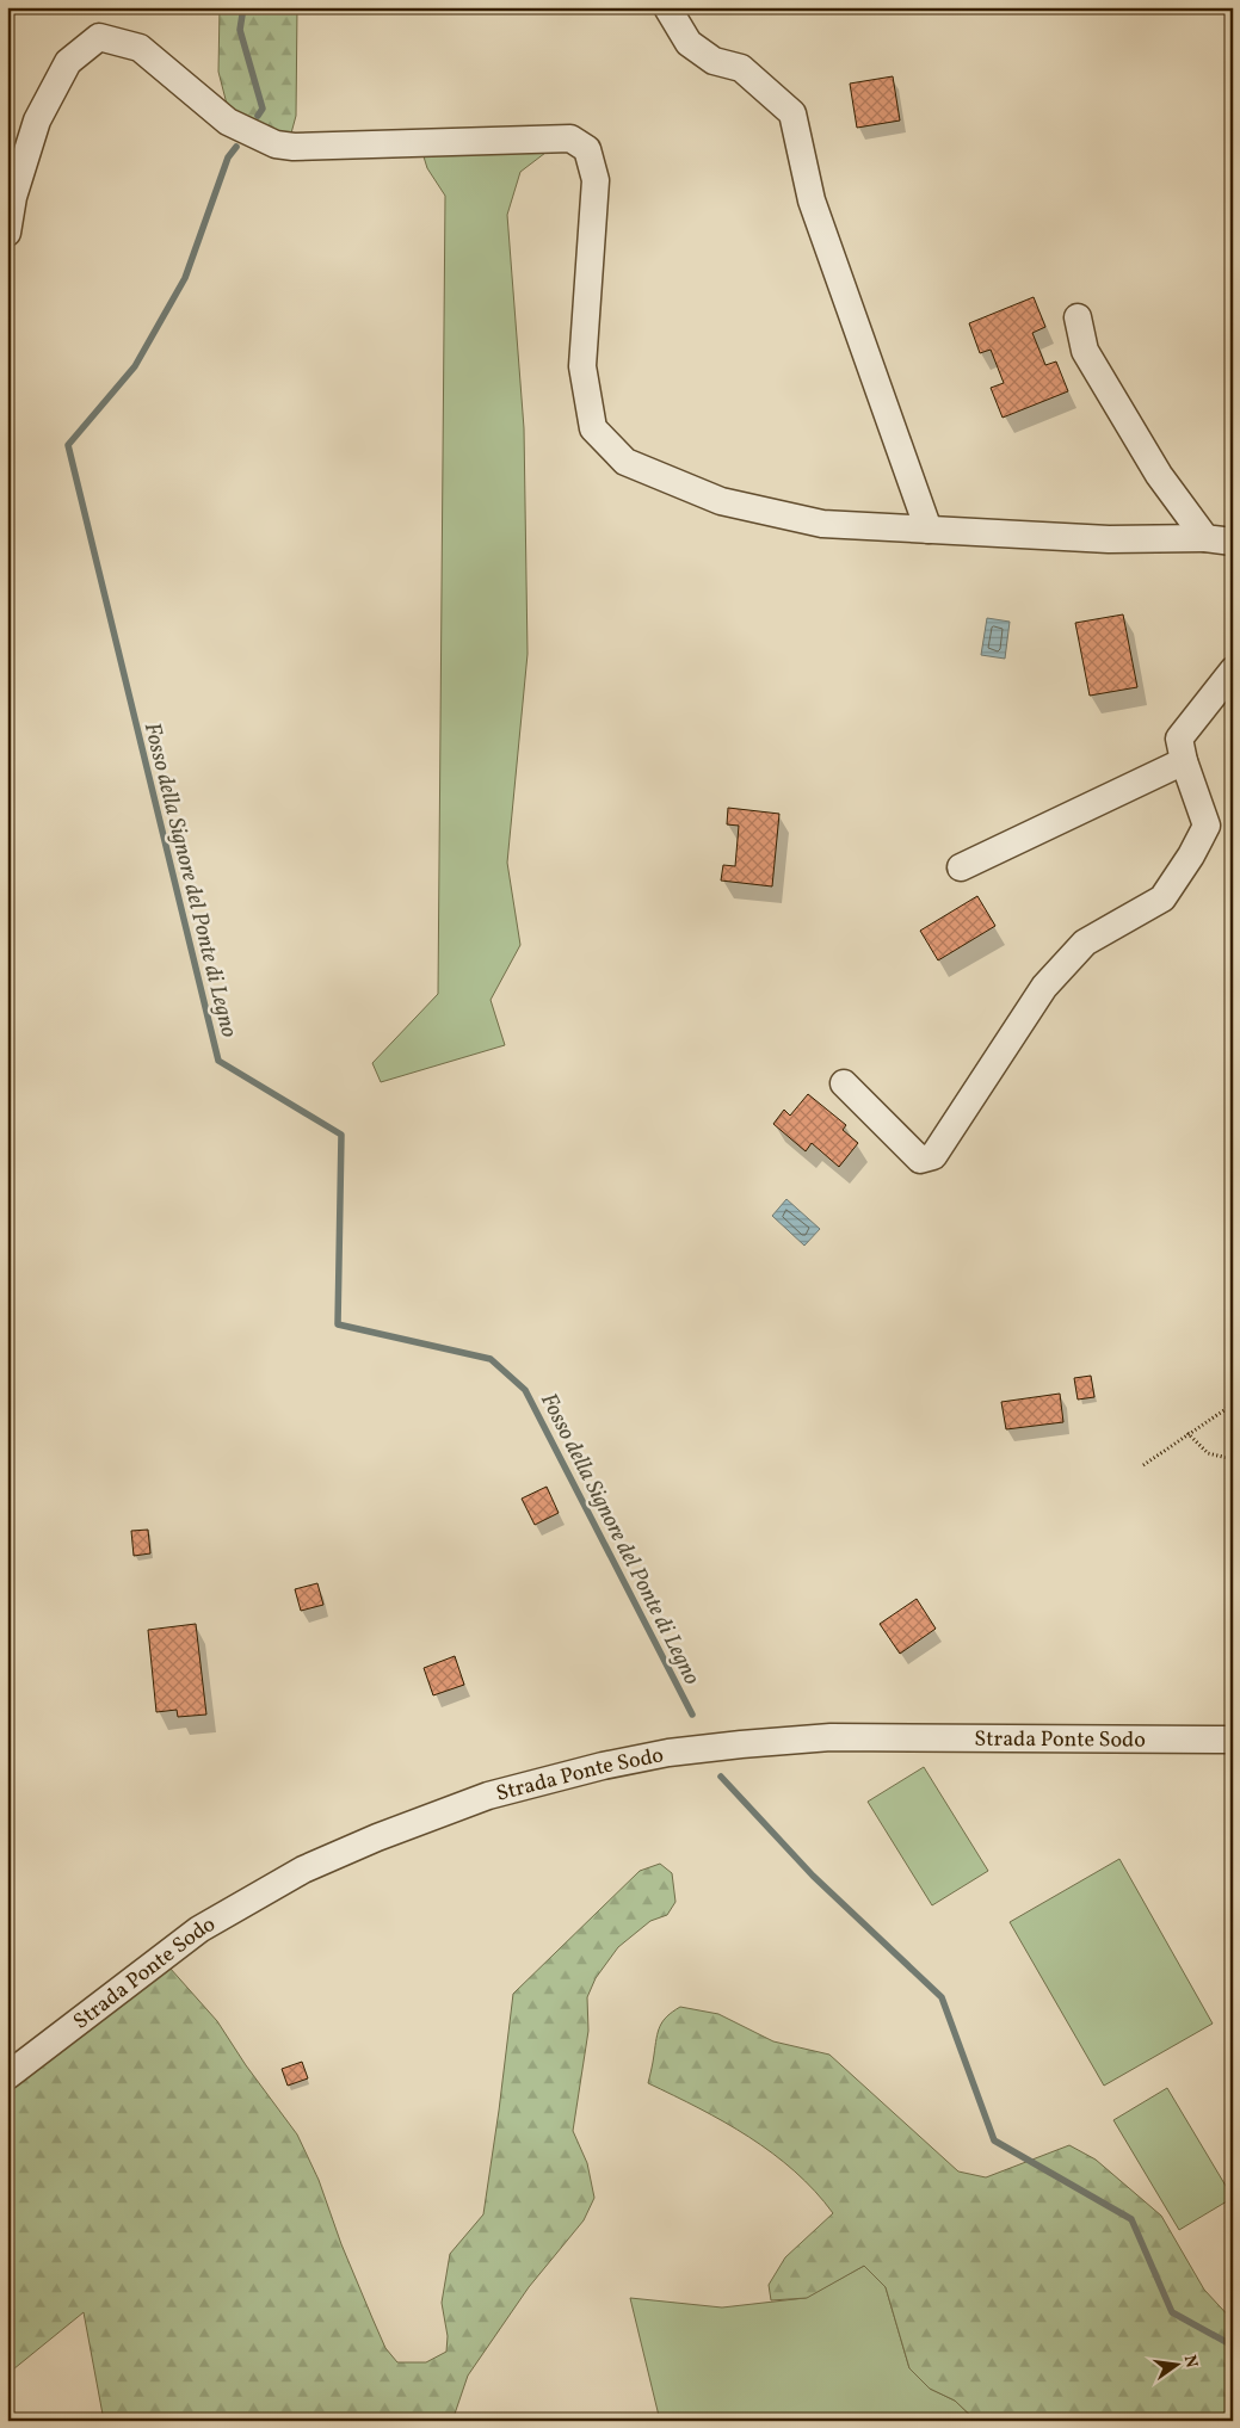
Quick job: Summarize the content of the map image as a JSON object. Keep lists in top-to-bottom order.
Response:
{
  "streets": {
    "street": ["Strada Ponte Sodo"]
  },
  "water": ["Fosso della Signore del Ponte di Legno"],
  "north": "right"
}
